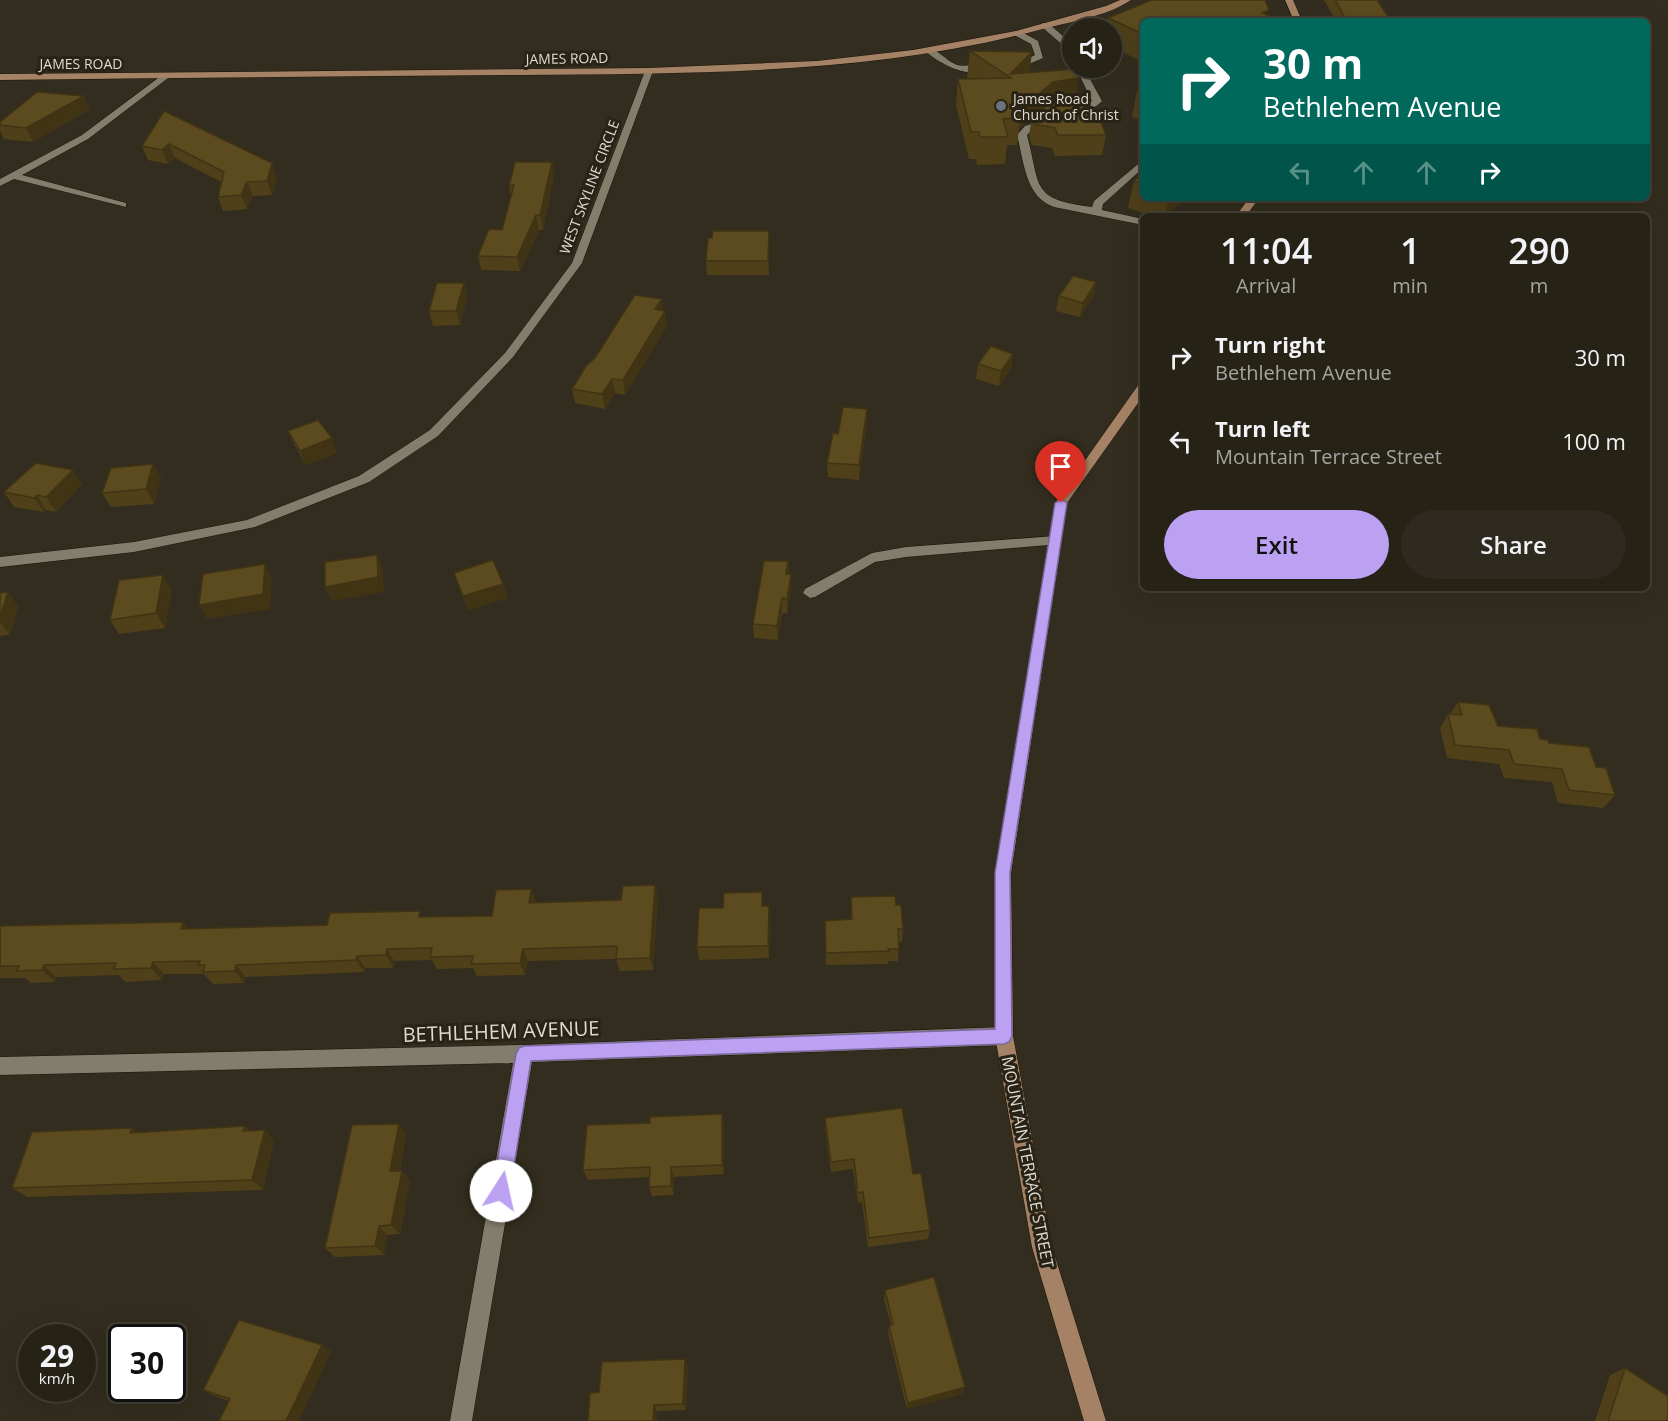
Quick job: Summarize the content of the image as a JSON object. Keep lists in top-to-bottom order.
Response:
{
  "streets": {
    "main road": ["JAMES ROAD", "MOUNTAIN TERRACE STREET"],
    "street": ["WEST SKYLINE CIRCLE", "BETHLEHEM AVENUE"]
  },
  "crossings": [
    ["JAMES ROAD", "WEST SKYLINE CIRCLE"],
    ["BETHLEHEM AVENUE", "MOUNTAIN TERRACE STREET"]
  ],
  "places": ["James Road Church of Christ"],
  "page": {
    "turn": ["30 m", "Bethlehem Avenue"],
    "eta": [
      "11:04",
      "Arrival",
      "1",
      "min",
      "290",
      "m"
    ],
    "list": [
      {
        "name": "Turn right",
        "note": "Bethlehem Avenue",
        "value": "30 m"
      },
      {
        "name": "Turn left",
        "note": "Mountain Terrace Street",
        "value": "100 m"
      }
    ],
    "buttons": ["Exit", "Share"],
    "speed": "29 km/h",
    "limit": "30"
  }
}
